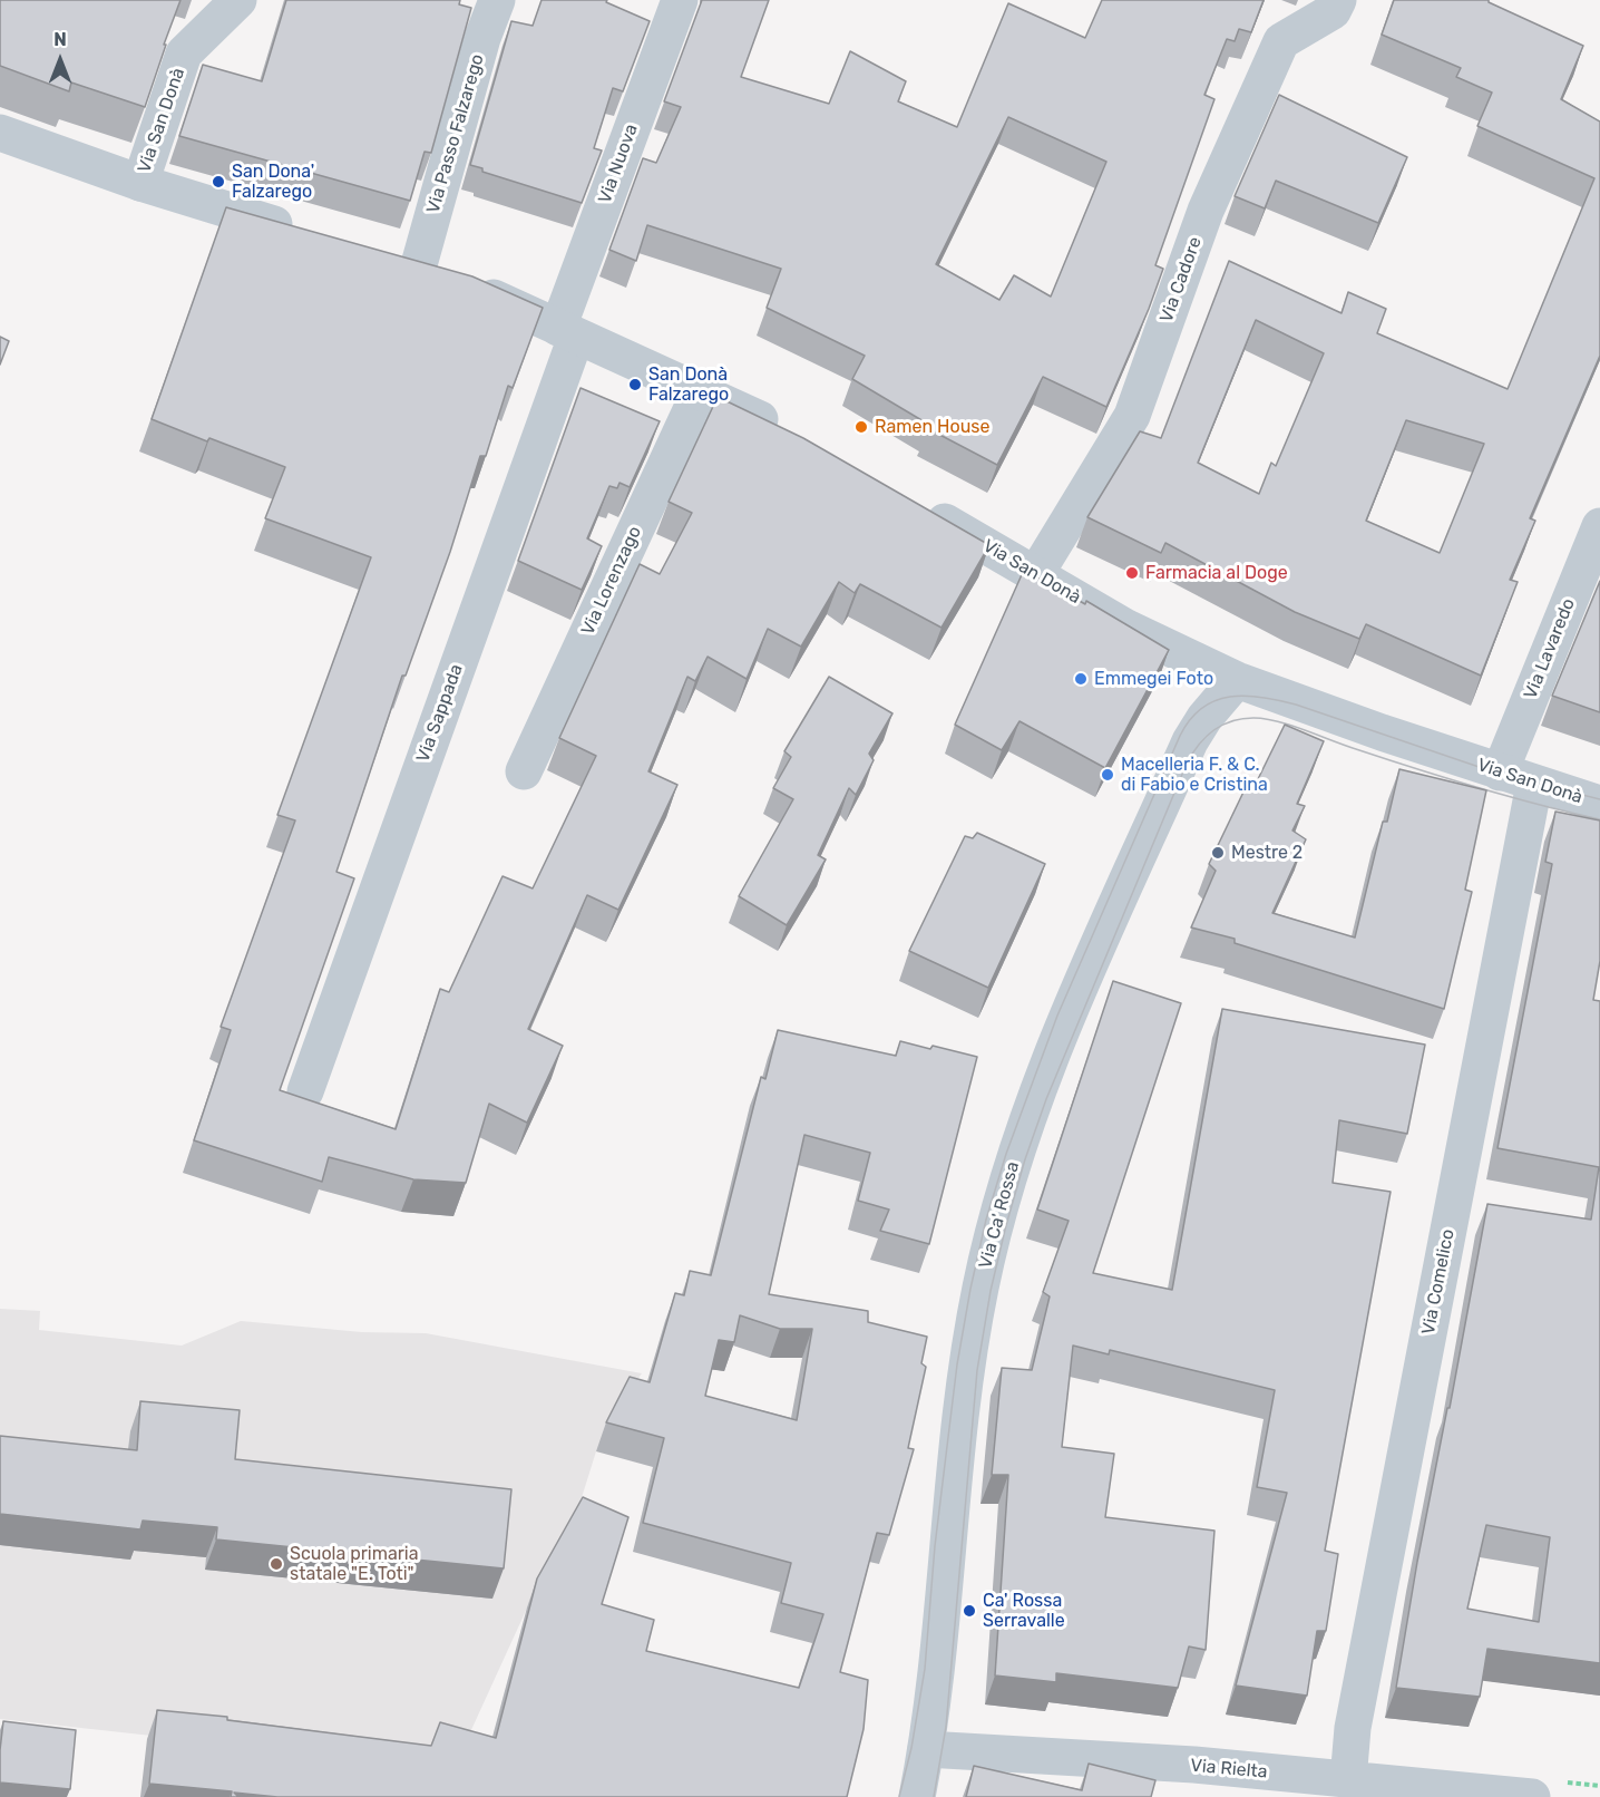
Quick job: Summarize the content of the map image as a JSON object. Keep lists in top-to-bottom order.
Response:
{
  "streets": {
    "street": [
      "Via San Donà",
      "Via Passo Falzarego",
      "Via Nuova",
      "Via Cadore",
      "Via Lorenzago",
      "Via Lavaredo",
      "Via Sappada",
      "Via Ca' Rossa",
      "Via Comelico",
      "Via Rielta"
    ]
  },
  "crossings": [
    ["Via San Donà", "Via Cadore"],
    ["Via San Donà", "Via Lavaredo"],
    ["Via San Donà", "Via Ca' Rossa"],
    ["Via San Donà", "Via Comelico"],
    ["Via Nuova", "Via Sappada"],
    ["Via Ca' Rossa", "Via Rielta"],
    ["Via Comelico", "Via Rielta"]
  ],
  "places": [
    "San Dona' Falzarego",
    "San Donà Falzarego",
    "Ramen House",
    "Farmacia al Doge",
    "Emmegei Foto",
    "Macelleria F. & C. di Fabio e Cristina",
    "Mestre 2",
    "Scuola primaria statale \"E. Toti\"",
    "Ca' Rossa Serravalle"
  ],
  "north": "top"
}
